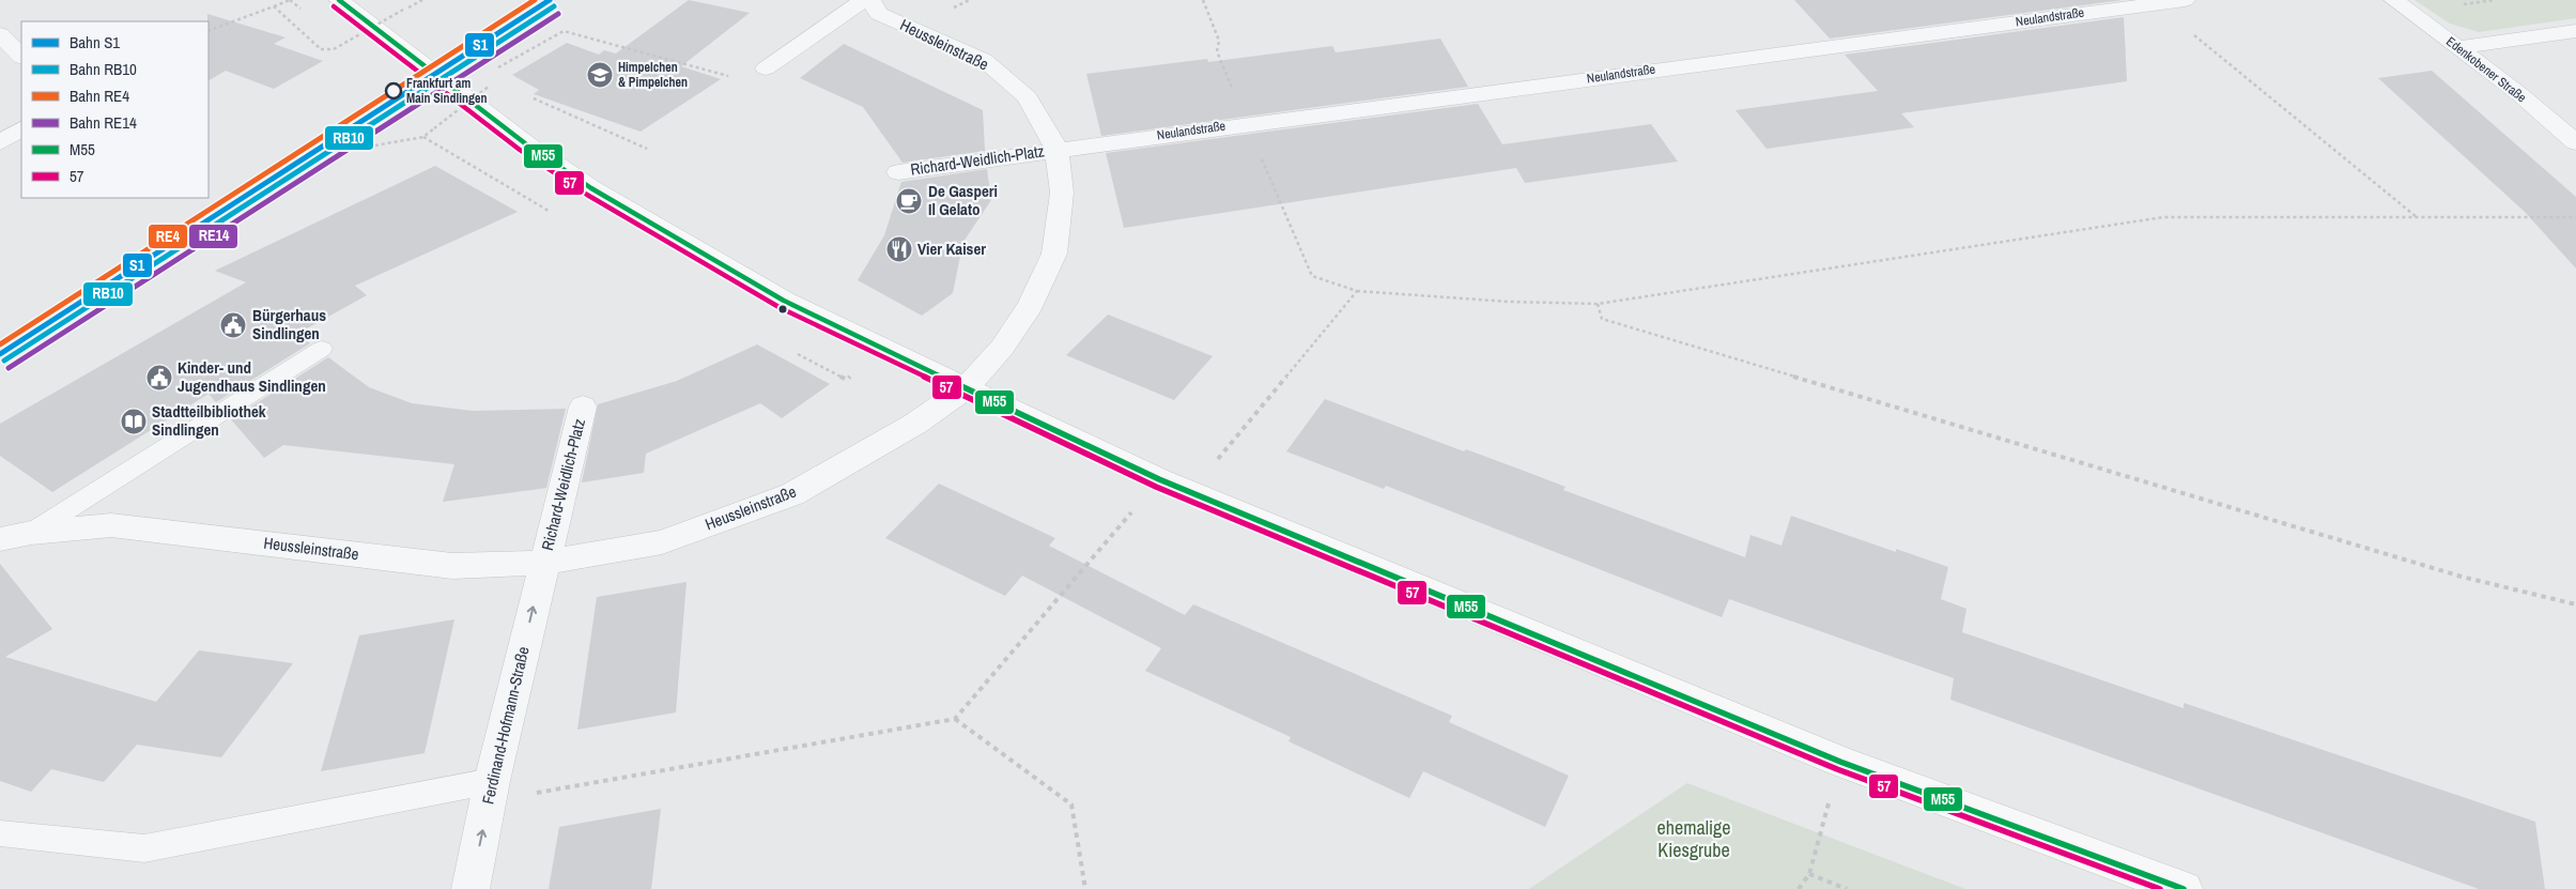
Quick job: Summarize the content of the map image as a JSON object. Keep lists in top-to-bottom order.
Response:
{
  "streets": {
    "street": [
      "Neulandstraße",
      "Heussleinstraße",
      "Edenkobener Straße",
      "Richard-Weidlich-Platz",
      "Ferdinand-Hofmann-Straße"
    ]
  },
  "crossings": [
    ["Neulandstraße", "Heussleinstraße"],
    ["Neulandstraße", "Richard-Weidlich-Platz"],
    ["Heussleinstraße", "Richard-Weidlich-Platz"],
    ["Heussleinstraße", "Ferdinand-Hofmann-Straße"],
    ["Richard-Weidlich-Platz", "Ferdinand-Hofmann-Straße"]
  ],
  "one_way": ["Ferdinand-Hofmann-Straße"],
  "parks": ["ehemalige Kiesgrube"],
  "places": {
    "school or university": ["Himpelchen & Pimpelchen"],
    "other": ["Frankfurt am Main Sindlingen"],
    "cafe": ["De Gasperi Il Gelato"],
    "restaurant": ["Vier Kaiser"],
    "public building": ["Bürgerhaus Sindlingen", "Kinder- und Jugendhaus Sindlingen"],
    "library": ["Stadtteilbibliothek Sindlingen"]
  },
  "lines": [
    "rail line S1",
    "rail line RE4",
    "transit line M55",
    "rail line RB10",
    "transit line 57",
    "rail line RE14"
  ],
  "legend": [
    "Bahn S1",
    "Bahn RB10",
    "Bahn RE4",
    "Bahn RE14",
    "M55",
    "57"
  ]
}
